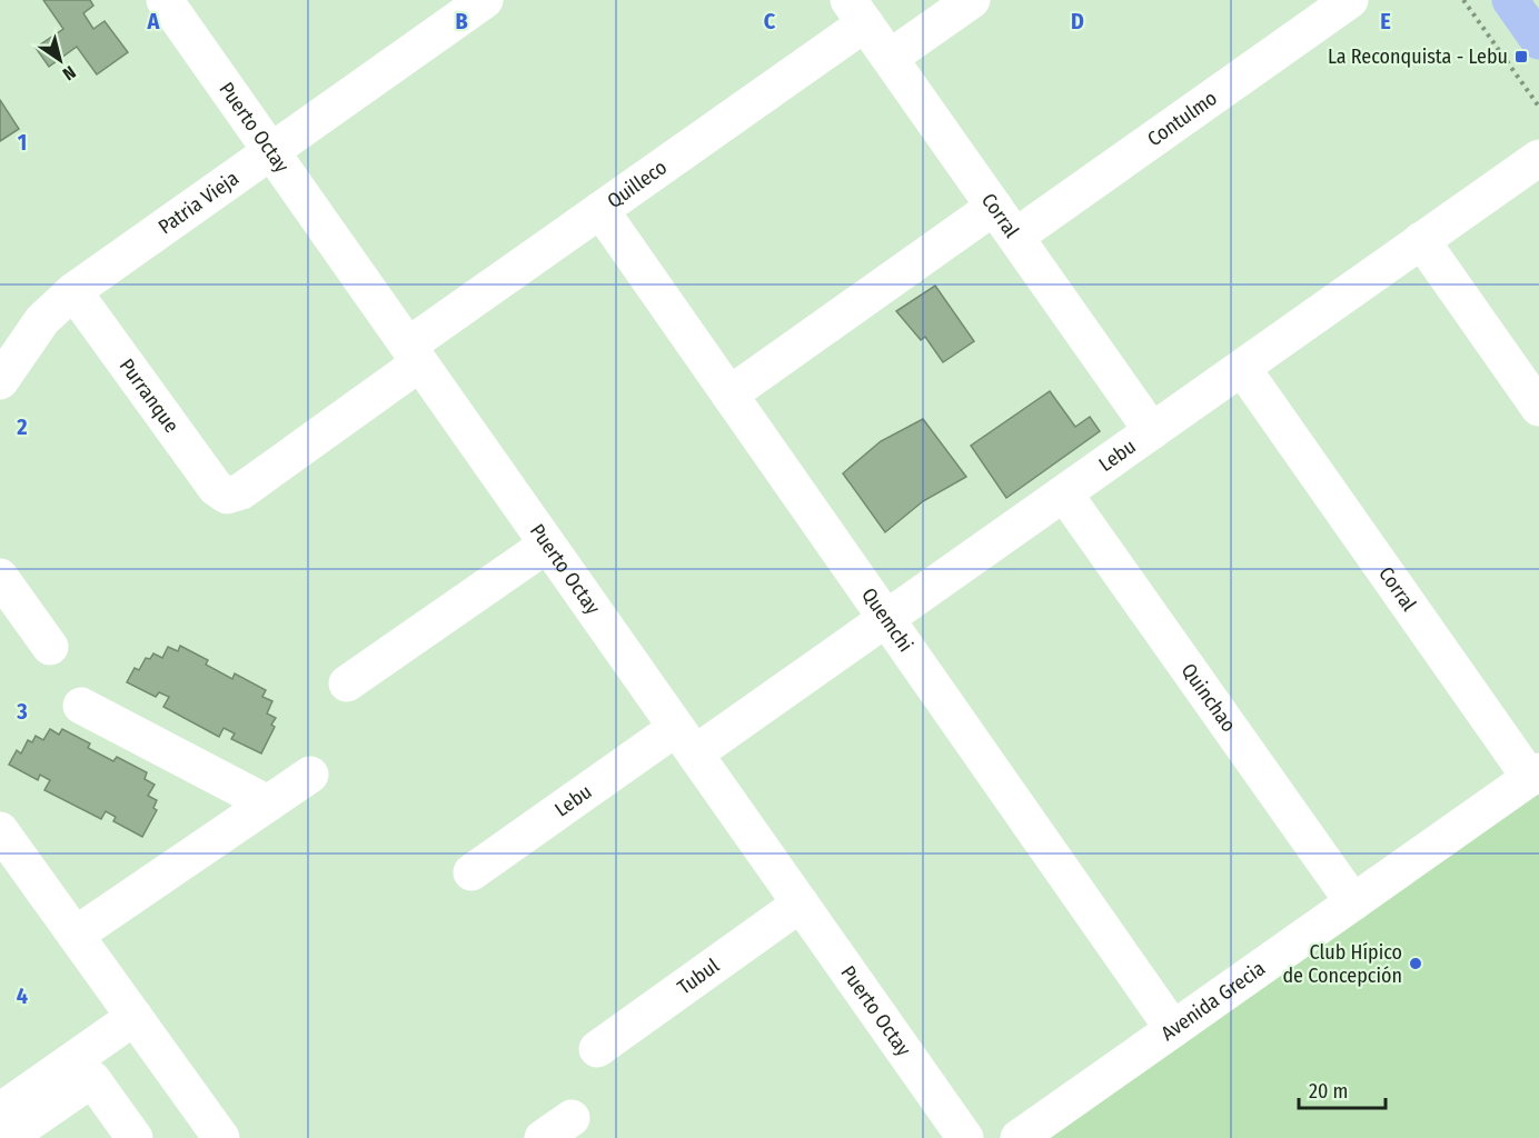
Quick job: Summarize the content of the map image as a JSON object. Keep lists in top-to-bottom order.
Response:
{
  "streets": {
    "street": [
      "Contulmo",
      "Puerto Octay",
      "Quilleco",
      "Patria Vieja",
      "Corral",
      "Purranque",
      "Lebu",
      "Quemchi",
      "Quinchao",
      "Tubul",
      "Avenida Grecia"
    ]
  },
  "crossings": [
    ["Contulmo", "Corral"],
    ["Puerto Octay", "Quilleco"],
    ["Puerto Octay", "Patria Vieja"],
    ["Puerto Octay", "Lebu"],
    ["Puerto Octay", "Tubul"],
    ["Quilleco", "Corral"],
    ["Quilleco", "Purranque"],
    ["Quilleco", "Quemchi"],
    ["Patria Vieja", "Purranque"],
    ["Corral", "Lebu"],
    ["Corral", "Avenida Grecia"],
    ["Lebu", "Quemchi"],
    ["Lebu", "Quinchao"],
    ["Quemchi", "Avenida Grecia"],
    ["Quinchao", "Avenida Grecia"]
  ],
  "places": {
    "transit": ["La Reconquista - Lebu"],
    "other": ["Club Hípico de Concepción"]
  },
  "scale_bar": "20 m",
  "north": "bottom right",
  "grid": {
    "columns": [
      "A",
      "B",
      "C",
      "D",
      "E"
    ],
    "rows": [
      "1",
      "2",
      "3",
      "4"
    ]
  }
}
